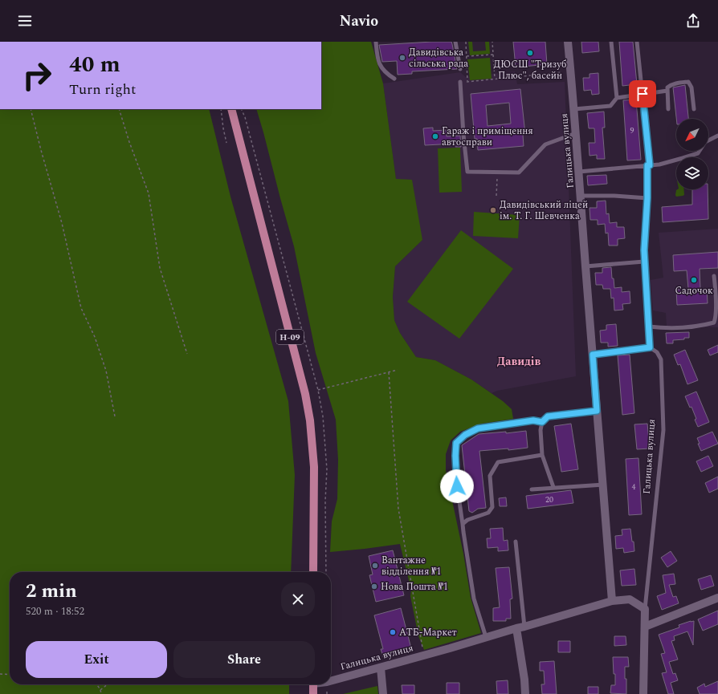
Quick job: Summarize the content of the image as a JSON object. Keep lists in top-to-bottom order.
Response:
{
  "streets": {
    "main road": ["Н-09"],
    "street": ["Галицька вулиця"]
  },
  "districts": ["Давидів"],
  "places": [
    "ДЮСШ \"Тризуб Плюс\", басейн",
    "Давидівська сільська рада",
    "Гараж і приміщення автосправи",
    "Давидівський ліцей ім. Т. Г. Шевченка",
    "Садочок",
    "Вантажне відділення №1",
    "Нова Пошта №1",
    "АТБ-Маркет"
  ],
  "house_numbers": ["9", "4", "20"],
  "north": "bottom left",
  "page": {
    "header": "Navio",
    "turn": ["40 m", "Turn right"],
    "heading": ["2 min", "520 m · 18:52"],
    "buttons": ["Exit", "Share"]
  }
}
